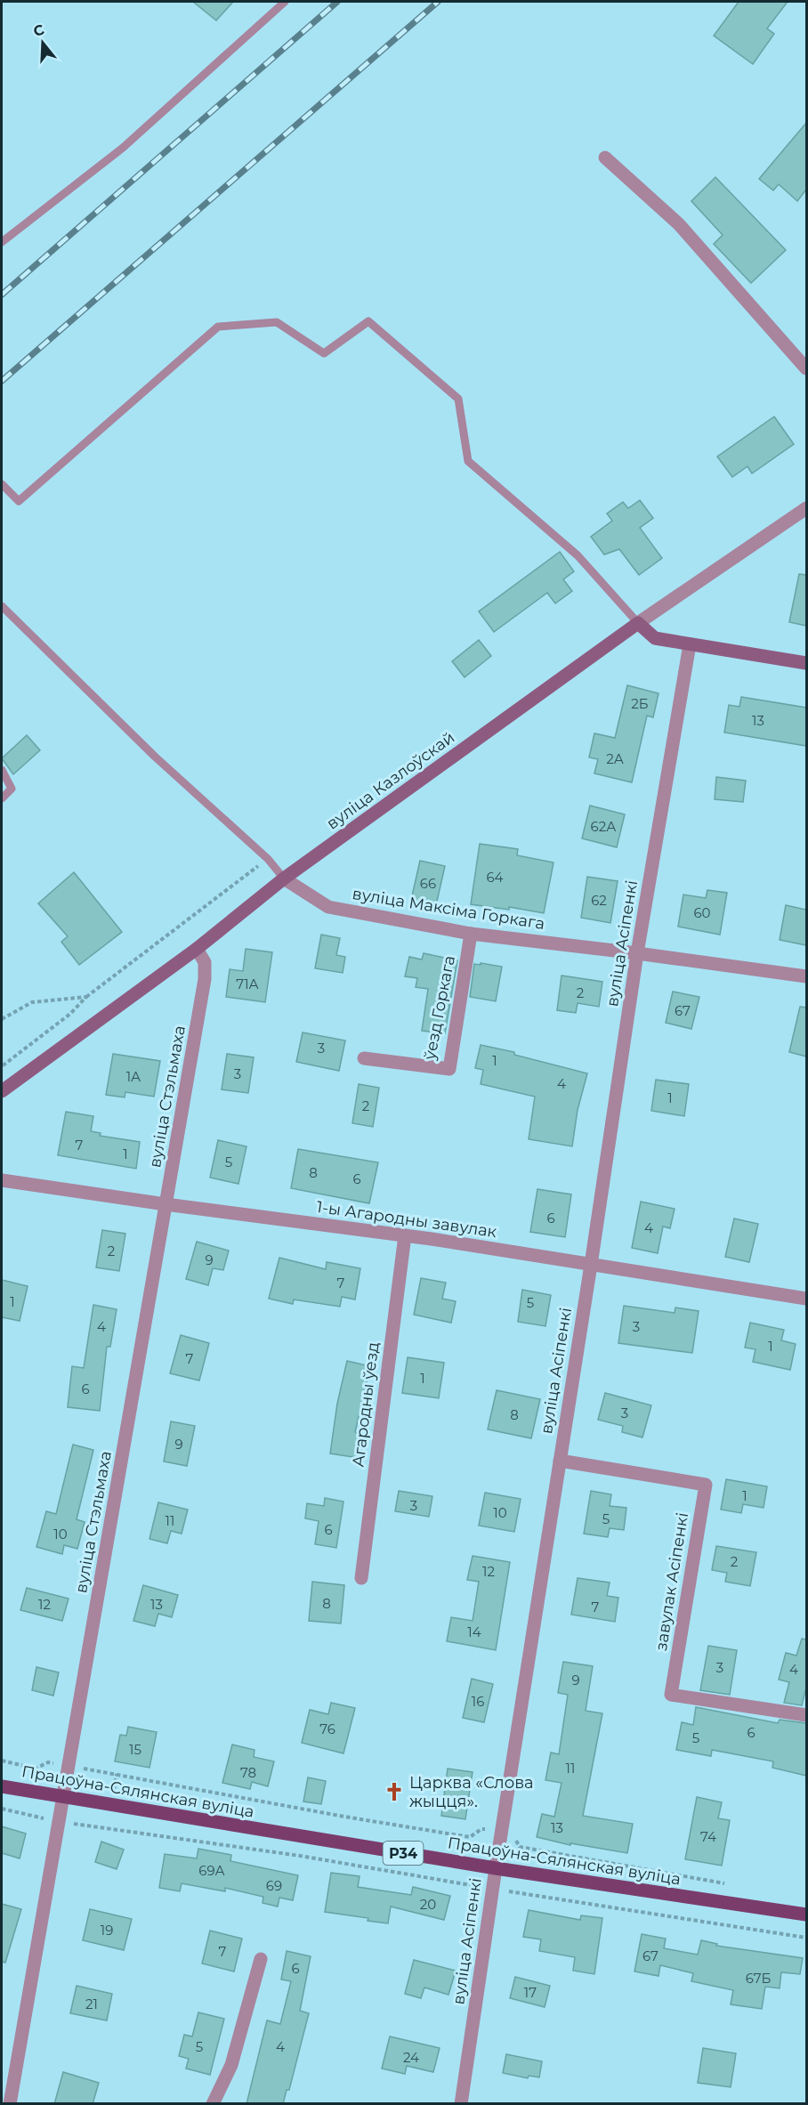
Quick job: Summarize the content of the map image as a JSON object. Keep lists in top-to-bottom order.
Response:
{
  "streets": {
    "main road": ["Працоўна-Сялянская вуліца", "Р34"],
    "street": [
      "вуліца Казлоўскай",
      "вуліца Максіма Горкага",
      "вуліца Асіпенкі",
      "ўезд Горкага",
      "вуліца Стэльмаха",
      "1-ы Агародны завулак",
      "Агародны ўезд",
      "завулак Асіпенкі"
    ]
  },
  "crossings": [
    ["вуліца Казлоўскай", "вуліца Максіма Горкага"],
    ["вуліца Казлоўскай", "вуліца Стэльмаха"],
    ["вуліца Максіма Горкага", "вуліца Асіпенкі"],
    ["вуліца Максіма Горкага", "ўезд Горкага"],
    ["вуліца Асіпенкі", "1-ы Агародны завулак"],
    ["вуліца Асіпенкі", "завулак Асіпенкі"],
    ["вуліца Асіпенкі", "Працоўна-Сялянская вуліца"],
    ["вуліца Стэльмаха", "1-ы Агародны завулак"],
    ["вуліца Стэльмаха", "Працоўна-Сялянская вуліца"],
    ["1-ы Агародны завулак", "Агародны ўезд"]
  ],
  "places": {
    "church": ["Царква «Слова жыцця»."]
  },
  "house_numbers": [
    "2Б",
    "13",
    "2А",
    "62А",
    "64",
    "66",
    "62",
    "60",
    "71А",
    "2",
    "67",
    "3",
    "1",
    "3",
    "1А",
    "4",
    "1",
    "2",
    "7",
    "1",
    "5",
    "8",
    "6",
    "6",
    "4",
    "2",
    "9",
    "7",
    "1",
    "5",
    "4",
    "3",
    "1",
    "7",
    "1",
    "6",
    "3",
    "8",
    "9",
    "1",
    "3",
    "10",
    "5",
    "11",
    "6",
    "10",
    "2",
    "12",
    "8",
    "12",
    "13",
    "7",
    "14",
    "3",
    "4",
    "9",
    "16",
    "76",
    "6",
    "5",
    "15",
    "11",
    "78",
    "13",
    "74",
    "69А",
    "69",
    "20",
    "19",
    "7",
    "67",
    "6",
    "67Б",
    "17",
    "21",
    "5",
    "4",
    "24"
  ],
  "north": "top"
}
